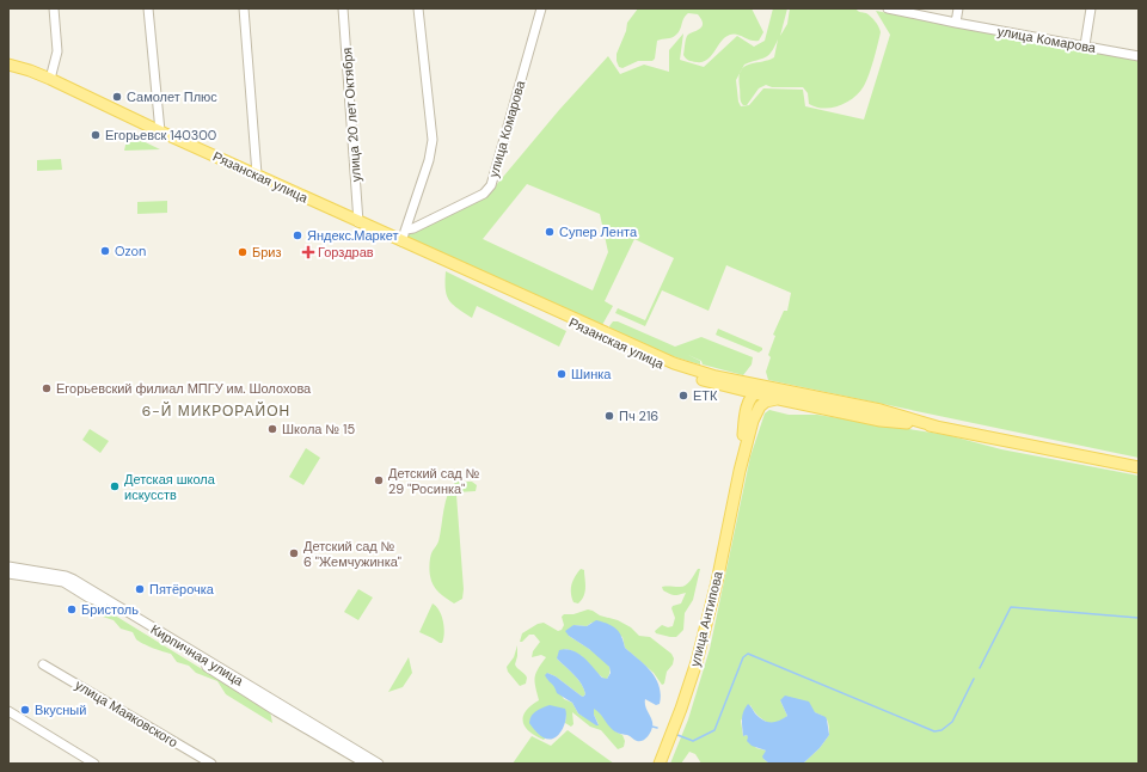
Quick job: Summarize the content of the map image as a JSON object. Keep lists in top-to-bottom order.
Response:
{
  "streets": {
    "main road": ["Рязанская улица", "улица Антипова"],
    "street": [
      "улица Комарова",
      "улица 20 лет Октября",
      "Кирпичная улица",
      "улица Маяковского"
    ]
  },
  "crossings": [
    ["улица 20 лет Октября", "Рязанская улица"],
    ["Рязанская улица", "улица Антипова"]
  ],
  "districts": ["6-Й МИКРОРАЙОН"],
  "places": {
    "other": [
      "Самолет Плюс",
      "Егорьевск 140300",
      "Супер Лента",
      "Яндекс.Маркет",
      "Ozon",
      "Бриз",
      "Шинка",
      "Егорьевский филиал МПГУ им. Шолохова",
      "ЕТК",
      "Пч 216",
      "Школа № 15",
      "Детский сад № 29 \"Росинка\"",
      "Детская школа искусств",
      "Детский сад № 6 \"Жемчужинка\"",
      "Пятёрочка",
      "Бристоль",
      "Вкусный"
    ],
    "health": ["Горздрав"]
  }
}
